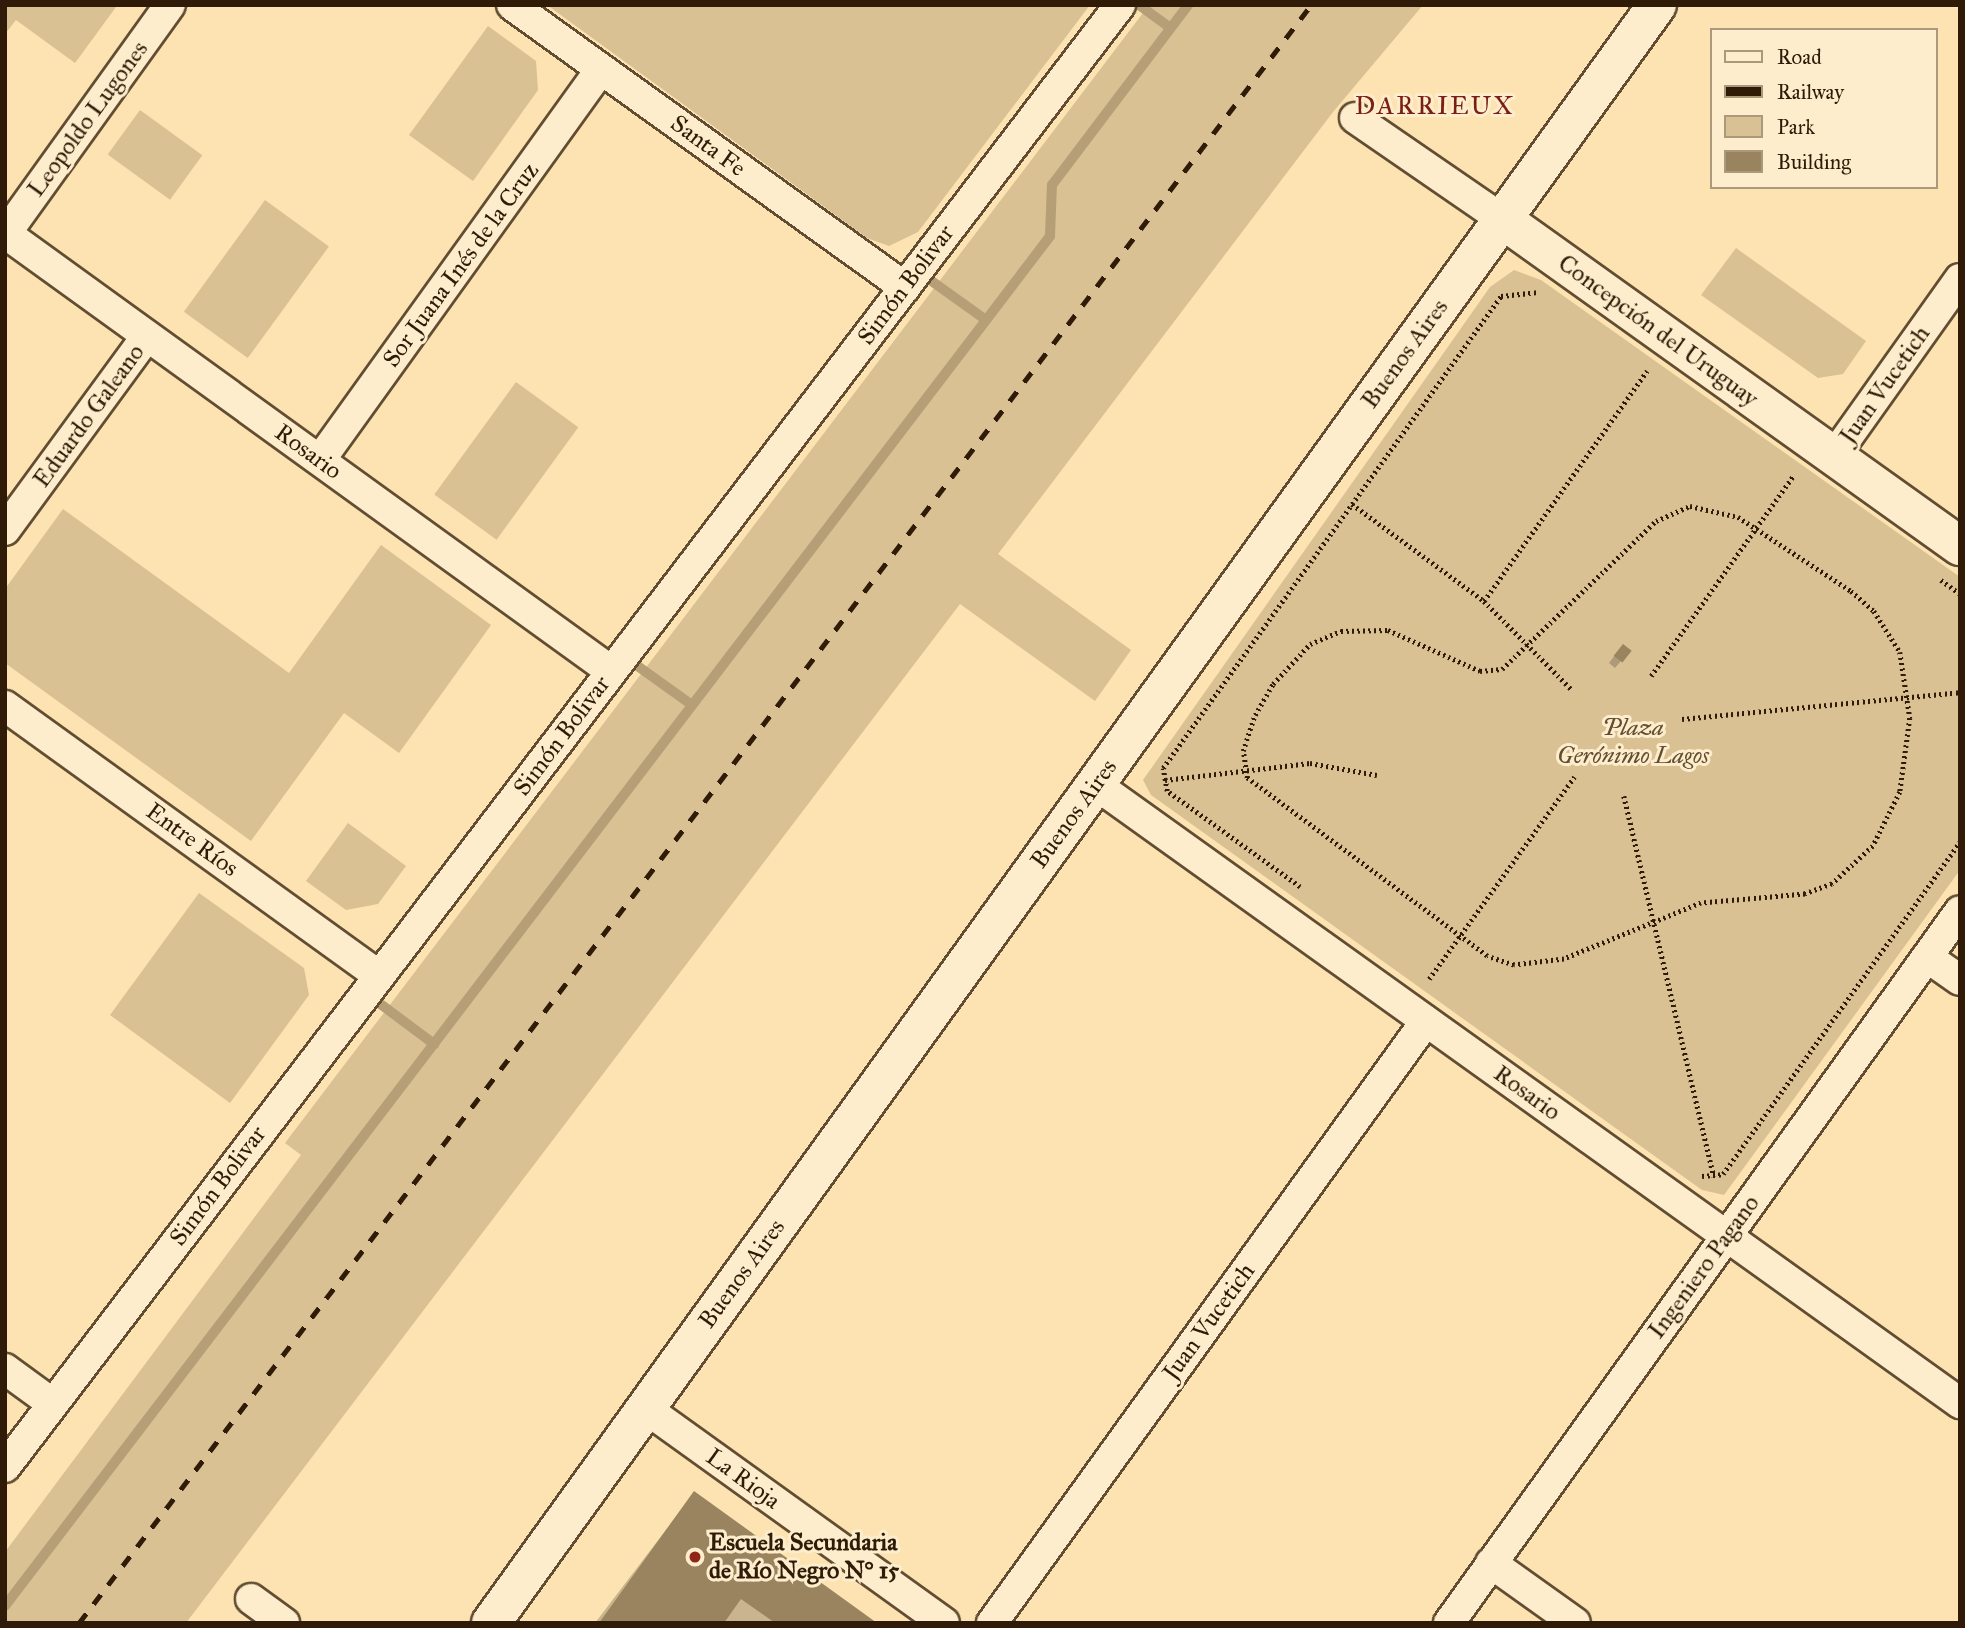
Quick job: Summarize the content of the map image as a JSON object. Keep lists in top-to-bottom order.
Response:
{
  "streets": {
    "street": [
      "Leopoldo Lugones",
      "Santa Fe",
      "Sor Juana Inés de la Cruz",
      "Simón Bolivar",
      "Concepción del Uruguay",
      "Buenos Aires",
      "Juan Vucetich",
      "Eduardo Galeano",
      "Rosario",
      "Entre Ríos",
      "Ingeniero Pagano",
      "La Rioja"
    ]
  },
  "crossings": [
    ["Leopoldo Lugones", "Rosario"],
    ["Santa Fe", "Sor Juana Inés de la Cruz"],
    ["Santa Fe", "Simón Bolivar"],
    ["Sor Juana Inés de la Cruz", "Rosario"],
    ["Simón Bolivar", "Rosario"],
    ["Simón Bolivar", "Entre Ríos"],
    ["Concepción del Uruguay", "Buenos Aires"],
    ["Concepción del Uruguay", "Juan Vucetich"],
    ["Buenos Aires", "Rosario"],
    ["Buenos Aires", "La Rioja"],
    ["Juan Vucetich", "Rosario"],
    ["Eduardo Galeano", "Rosario"],
    ["Rosario", "Ingeniero Pagano"]
  ],
  "districts": ["DARRIEUX"],
  "parks": ["Plaza Gerónimo Lagos"],
  "places": ["Escuela Secundaria de Río Negro N° 15"],
  "legend": [
    "Road",
    "Railway",
    "Park",
    "Building"
  ]
}
